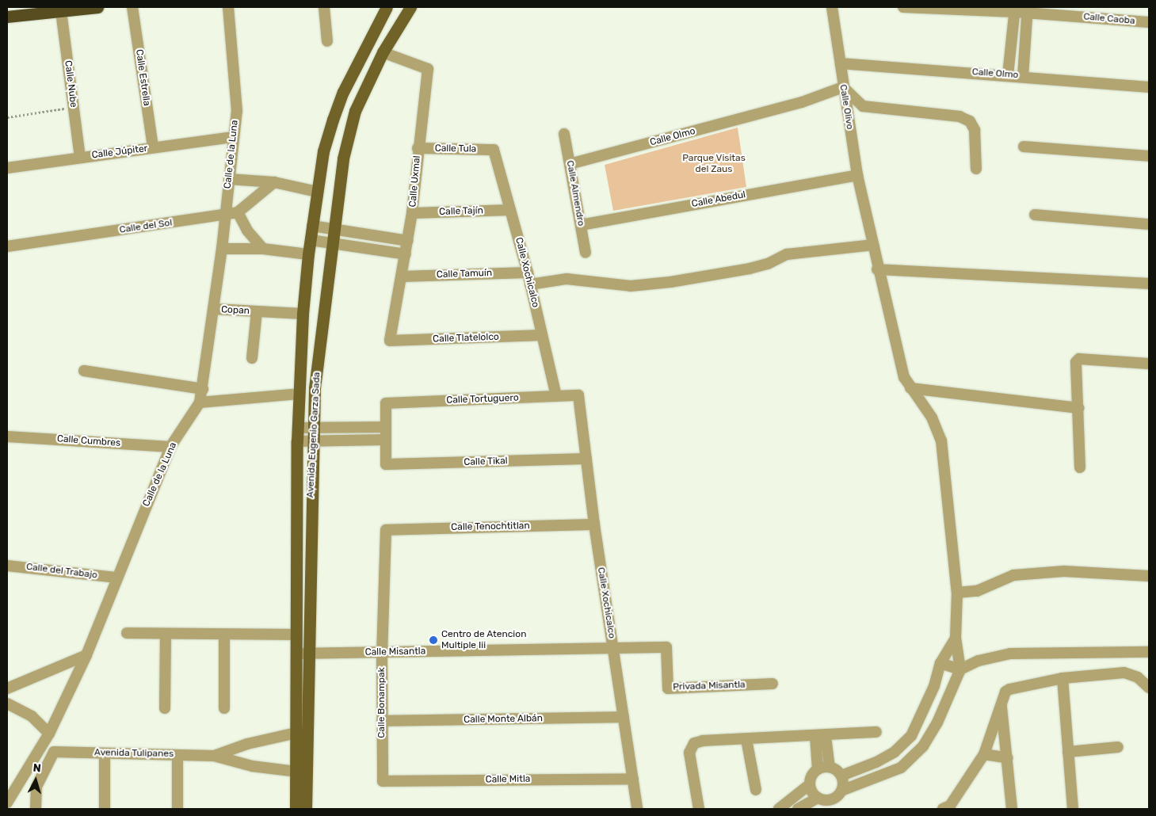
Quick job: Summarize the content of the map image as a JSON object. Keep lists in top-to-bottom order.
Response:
{
  "streets": {
    "main road": ["Avenida Eugenio Garza Sada"],
    "street": [
      "Calle Caoba",
      "Calle Olmo",
      "Calle Estrella",
      "Calle Nube",
      "Calle Olivo",
      "Calle Tula",
      "Calle Júpiter",
      "Calle de la Luna",
      "Calle Uxmal",
      "Calle Almendro",
      "Calle Abedul",
      "Calle Tajín",
      "Calle del Sol",
      "Calle Xochicalco",
      "Calle Tamuín",
      "Copan",
      "Calle Tlatelolco",
      "Calle Tortuguero",
      "Calle Cumbres",
      "Calle Tikal",
      "Calle Tenochtitlan",
      "Calle del Trabajo",
      "Calle Misantla",
      "Privada Misantla",
      "Calle Bonampak",
      "Calle Monte Albán",
      "Avenida Tulipanes",
      "Calle Mitla"
    ]
  },
  "crossings": [
    ["Calle Olmo", "Calle Olivo"],
    ["Calle Olmo", "Calle Almendro"],
    ["Calle Estrella", "Calle Júpiter"],
    ["Calle Nube", "Calle Júpiter"],
    ["Calle Olivo", "Calle Abedul"],
    ["Calle Tula", "Calle Uxmal"],
    ["Calle Tula", "Calle Xochicalco"],
    ["Calle Júpiter", "Calle de la Luna"],
    ["Calle de la Luna", "Calle del Sol"],
    ["Calle de la Luna", "Copan"],
    ["Calle de la Luna", "Calle Cumbres"],
    ["Calle de la Luna", "Calle del Trabajo"],
    ["Calle Uxmal", "Calle Tajín"],
    ["Calle Uxmal", "Calle Tamuín"],
    ["Calle Uxmal", "Calle Tlatelolco"],
    ["Calle Uxmal", "Avenida Eugenio Garza Sada"],
    ["Calle Almendro", "Calle Abedul"],
    ["Calle Tajín", "Calle Xochicalco"],
    ["Calle Xochicalco", "Calle Tamuín"],
    ["Calle Xochicalco", "Calle Tlatelolco"],
    ["Calle Xochicalco", "Calle Tortuguero"],
    ["Calle Xochicalco", "Calle Tikal"],
    ["Calle Xochicalco", "Calle Tenochtitlan"],
    ["Calle Xochicalco", "Calle Misantla"],
    ["Calle Xochicalco", "Privada Misantla"],
    ["Calle Xochicalco", "Calle Monte Albán"],
    ["Calle Xochicalco", "Calle Mitla"],
    ["Copan", "Avenida Eugenio Garza Sada"],
    ["Avenida Eugenio Garza Sada", "Calle Misantla"],
    ["Avenida Eugenio Garza Sada", "Avenida Tulipanes"],
    ["Calle Tenochtitlan", "Calle Bonampak"],
    ["Calle Misantla", "Privada Misantla"],
    ["Calle Misantla", "Calle Bonampak"],
    ["Calle Bonampak", "Calle Monte Albán"],
    ["Calle Bonampak", "Calle Mitla"]
  ],
  "parks": ["Parque Visitas del Zaus"],
  "places": ["Centro de Atencion Multiple Iii"],
  "north": "top"
}
